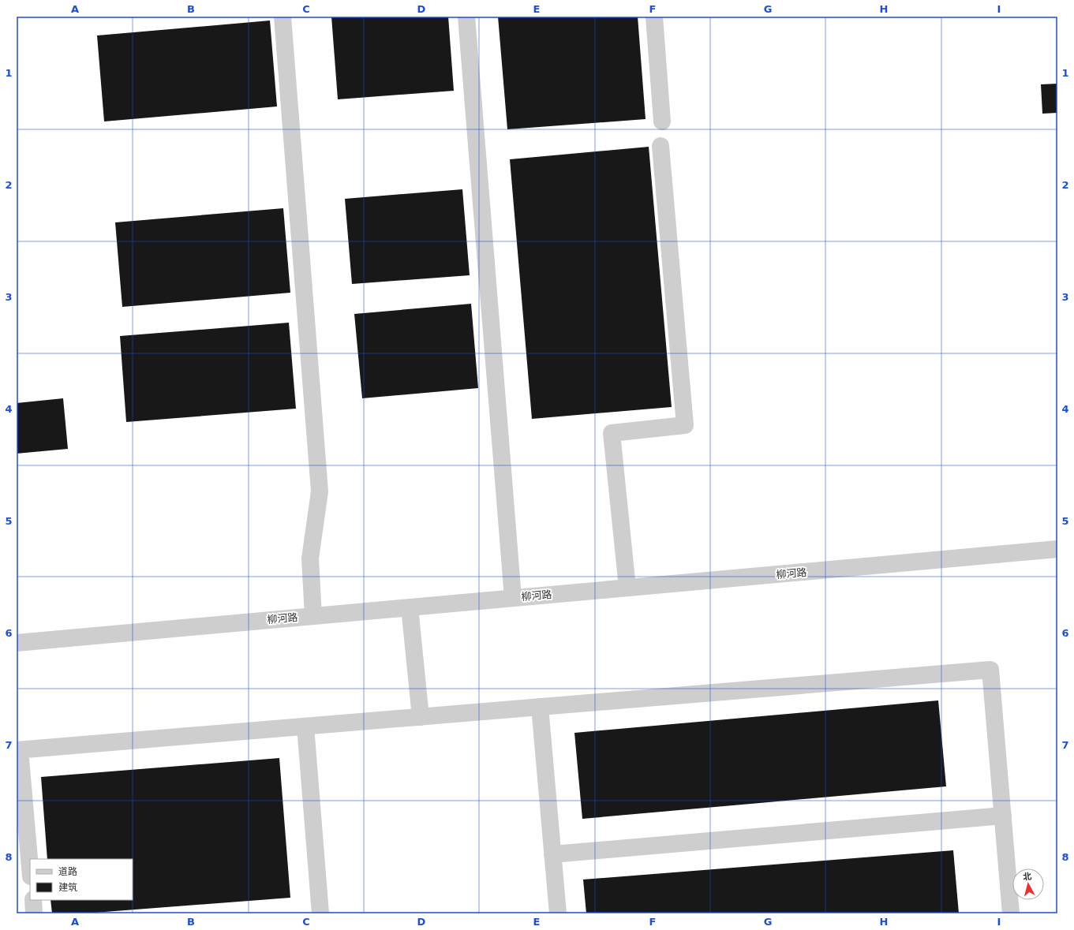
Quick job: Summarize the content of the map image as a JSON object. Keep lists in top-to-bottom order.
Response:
{
  "streets": {
    "street": ["柳河路"]
  },
  "legend": ["道路", "建筑"],
  "north": "top",
  "grid": {
    "columns": [
      "A",
      "B",
      "C",
      "D",
      "E",
      "F",
      "G",
      "H",
      "I"
    ],
    "rows": [
      "1",
      "2",
      "3",
      "4",
      "5",
      "6",
      "7",
      "8"
    ]
  }
}
